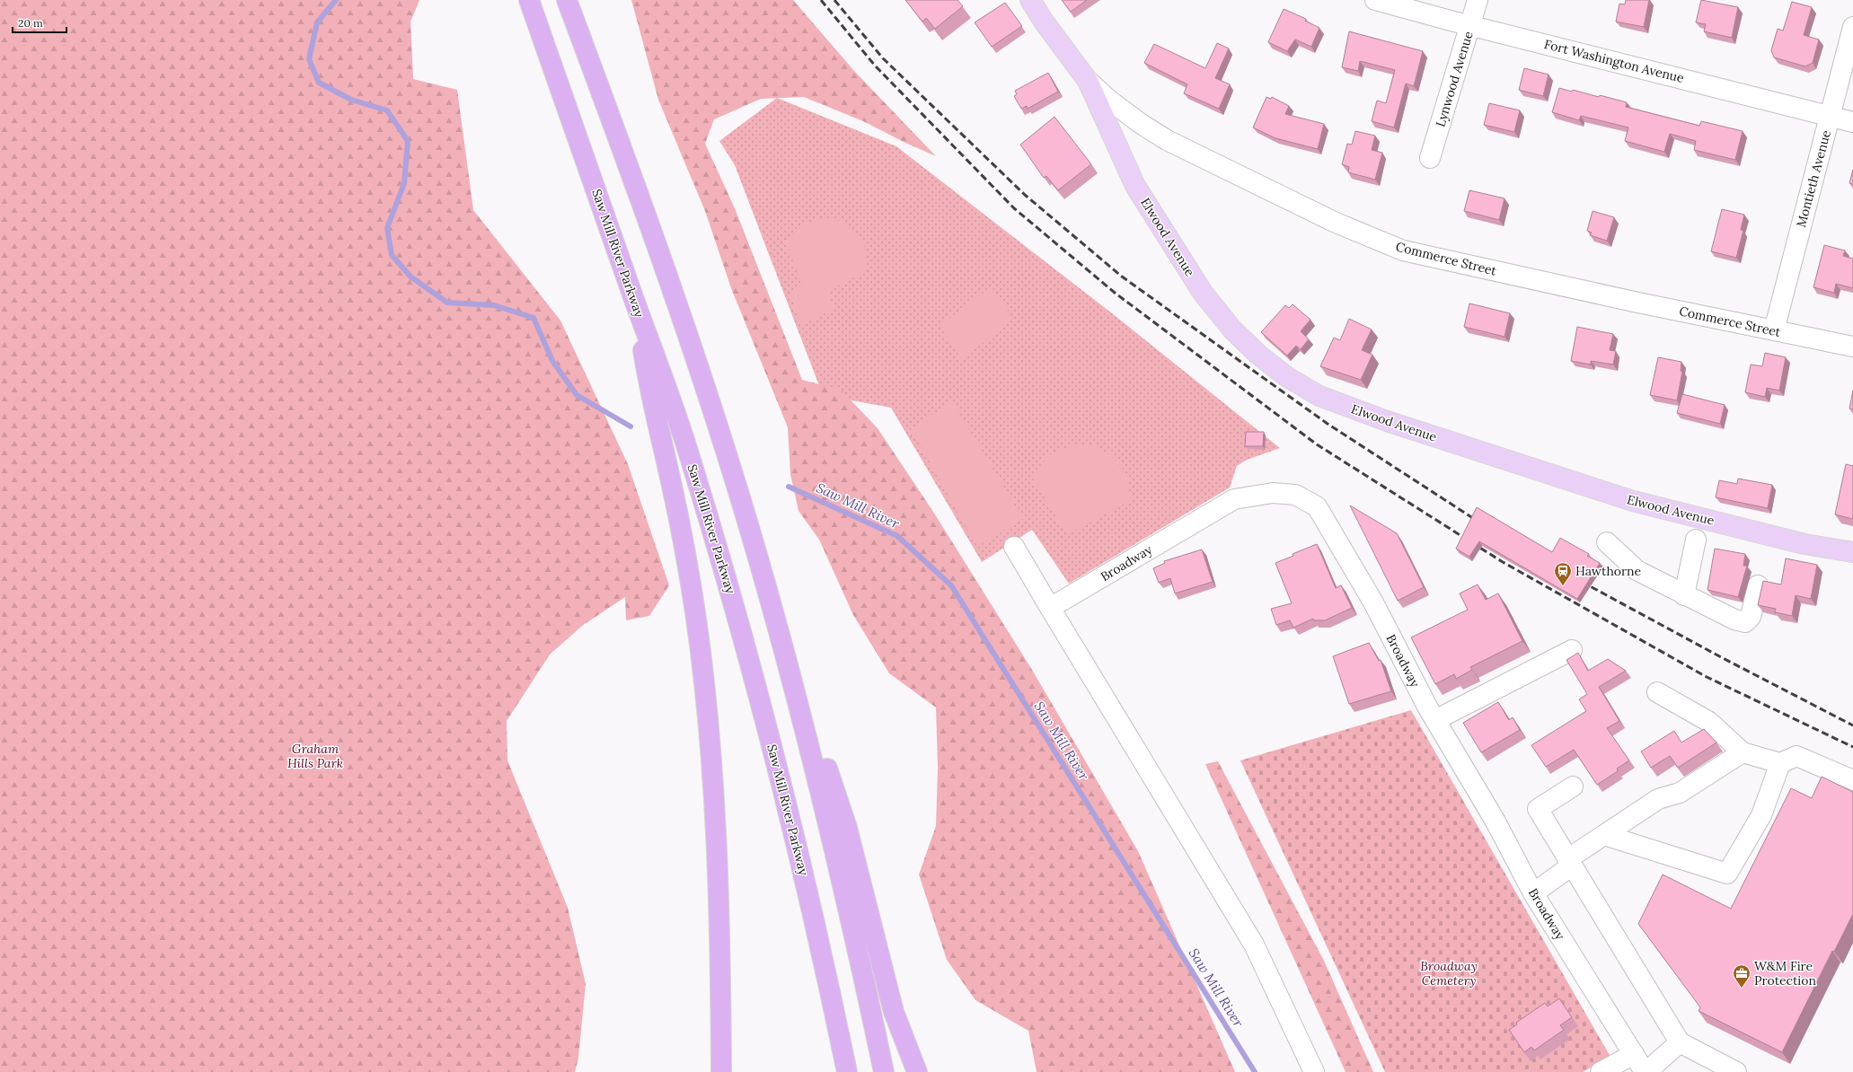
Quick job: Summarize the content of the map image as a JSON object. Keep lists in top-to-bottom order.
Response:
{
  "streets": {
    "highway": ["Saw Mill River Parkway"],
    "main road": ["Elwood Avenue", "Commerce Street"],
    "street": [
      "Fort Washington Avenue",
      "Lynwood Avenue",
      "Montieth Avenue",
      "Broadway"
    ]
  },
  "crossings": [
    ["Fort Washington Avenue", "Lynwood Avenue"],
    ["Fort Washington Avenue", "Montieth Avenue"],
    ["Montieth Avenue", "Commerce Street"],
    ["Elwood Avenue", "Commerce Street"]
  ],
  "water": ["Saw Mill River"],
  "parks": ["Graham Hills Park", "Broadway Cemetery"],
  "places": {
    "station": ["Hawthorne"],
    "office": ["W&M Fire Protection"]
  },
  "scale_bar": "20 m"
}
